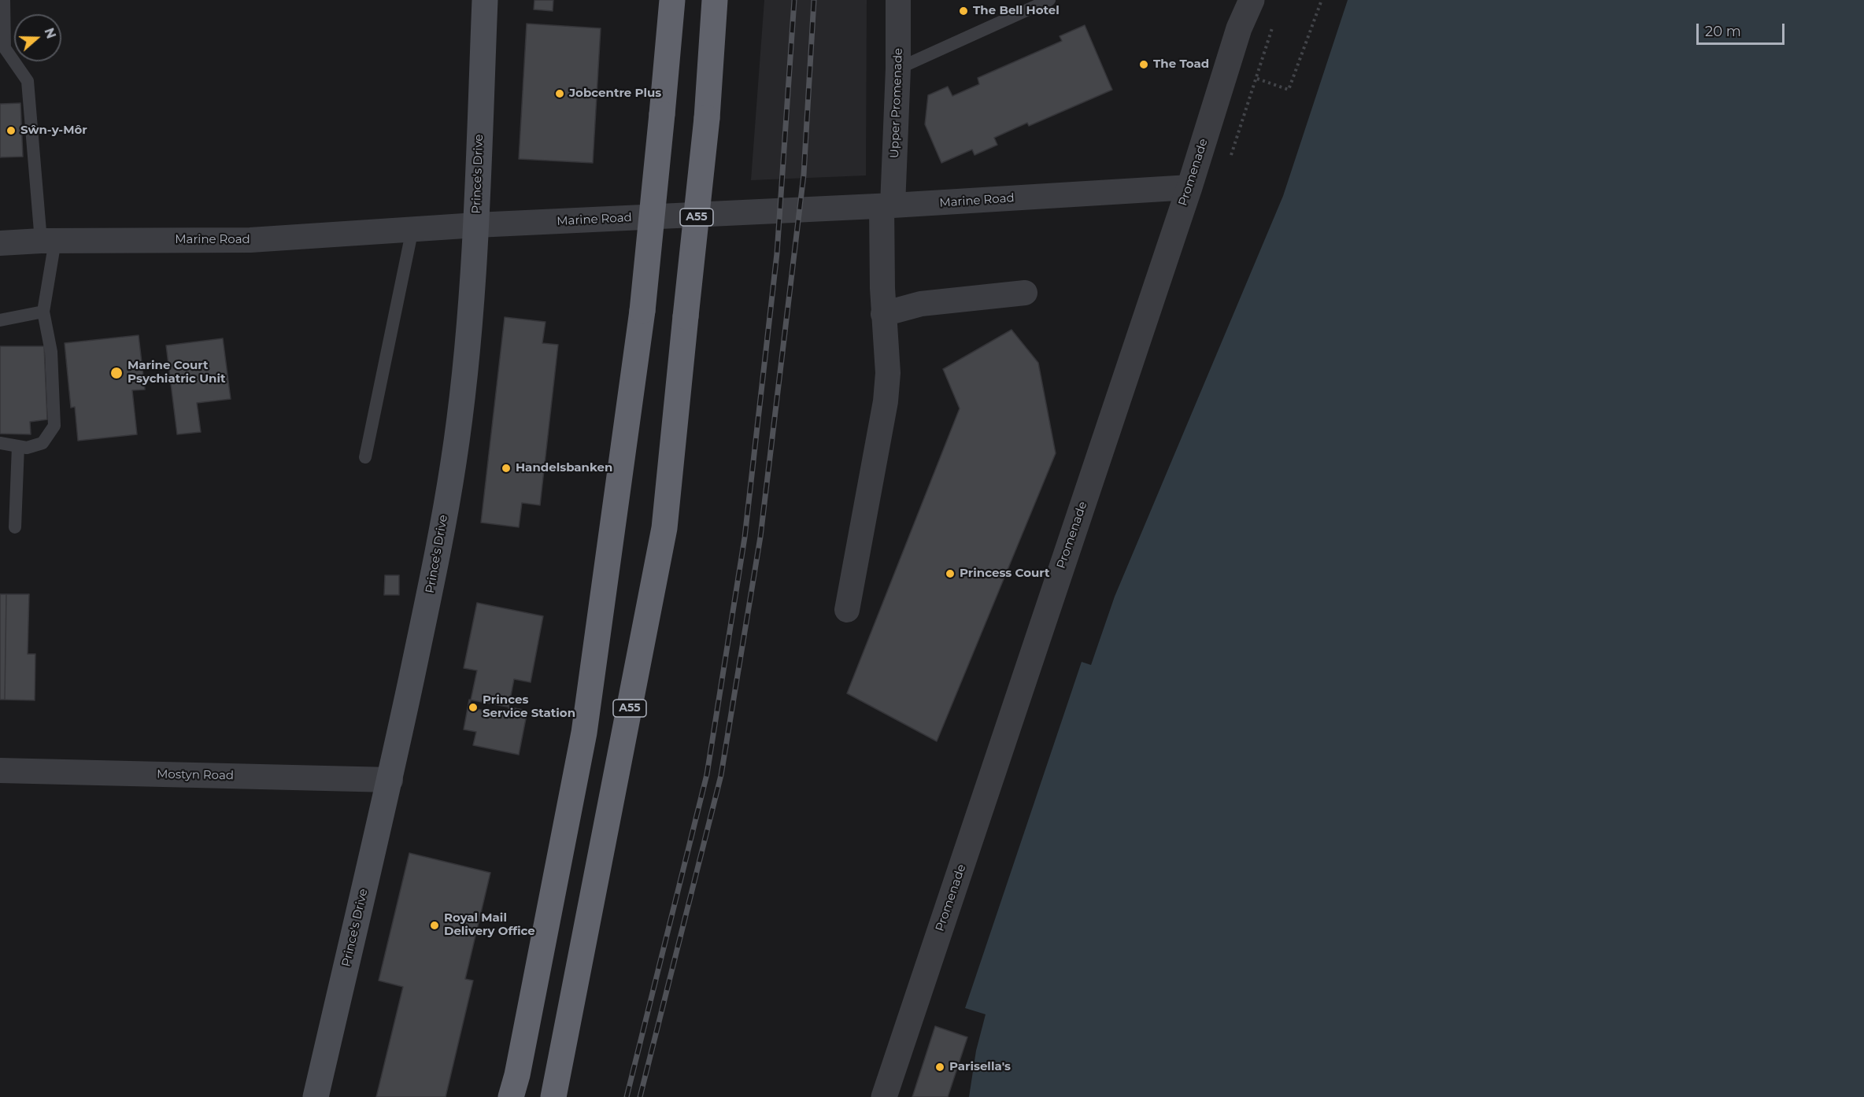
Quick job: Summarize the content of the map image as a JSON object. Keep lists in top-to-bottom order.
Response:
{
  "streets": {
    "highway": ["A55"],
    "main road": ["Prince's Drive"],
    "street": [
      "Upper Promenade",
      "Promenade",
      "Marine Road",
      "Mostyn Road"
    ]
  },
  "crossings": [
    ["Upper Promenade", "Marine Road"],
    ["Promenade", "Marine Road"],
    ["Prince's Drive", "Marine Road"],
    ["Prince's Drive", "Mostyn Road"]
  ],
  "places": [
    "The Bell Hotel",
    "The Toad",
    "Jobcentre Plus",
    "Sŵn-y-Môr",
    "Marine Court Psychiatric Unit",
    "Handelsbanken",
    "Princess Court",
    "Princes Service Station",
    "Royal Mail Delivery Office",
    "Parisella's"
  ],
  "scale_bar": "20 m",
  "north": "right"
}
